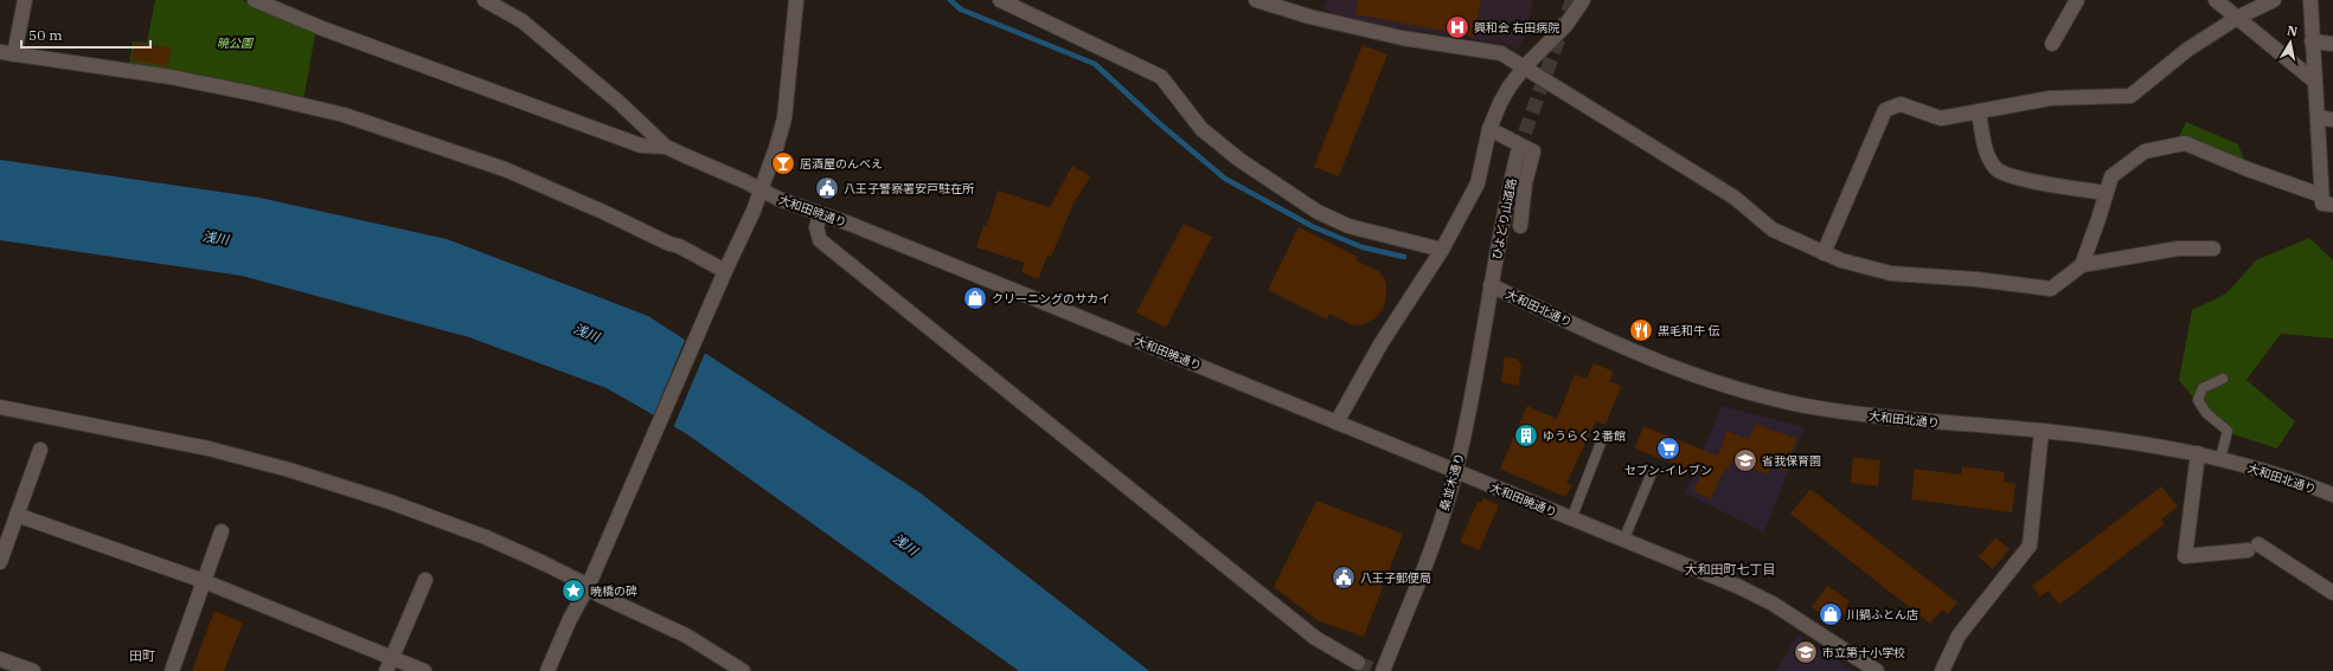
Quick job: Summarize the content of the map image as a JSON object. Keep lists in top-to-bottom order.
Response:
{
  "streets": {
    "street": [
      "大和田暁通り",
      "ひよどり山道路",
      "大和田北通り",
      "桑並木通り"
    ]
  },
  "crossings": [
    ["大和田暁通り", "桑並木通り"],
    ["ひよどり山道路", "大和田北通り"],
    ["ひよどり山道路", "桑並木通り"],
    ["大和田北通り", "桑並木通り"]
  ],
  "districts": ["大和田町七丁目", "田町"],
  "water": ["浅川"],
  "parks": ["暁公園"],
  "places": {
    "hospital": ["興和会 右田病院"],
    "bar": ["居酒屋のんべえ"],
    "public building": ["八王子警察署安戸駐在所", "八王子郵便局"],
    "shop": ["クリーニングのサカイ", "川鍋ふとん店"],
    "restaurant": ["黒毛和牛 伝"],
    "building": ["ゆうらく２番館"],
    "supermarket": ["セブン-イレブン"],
    "school or university": ["省我保育園", "市立第十小学校"],
    "place": ["暁橋の碑"]
  },
  "scale_bar": "50 m",
  "north": "top"
}
